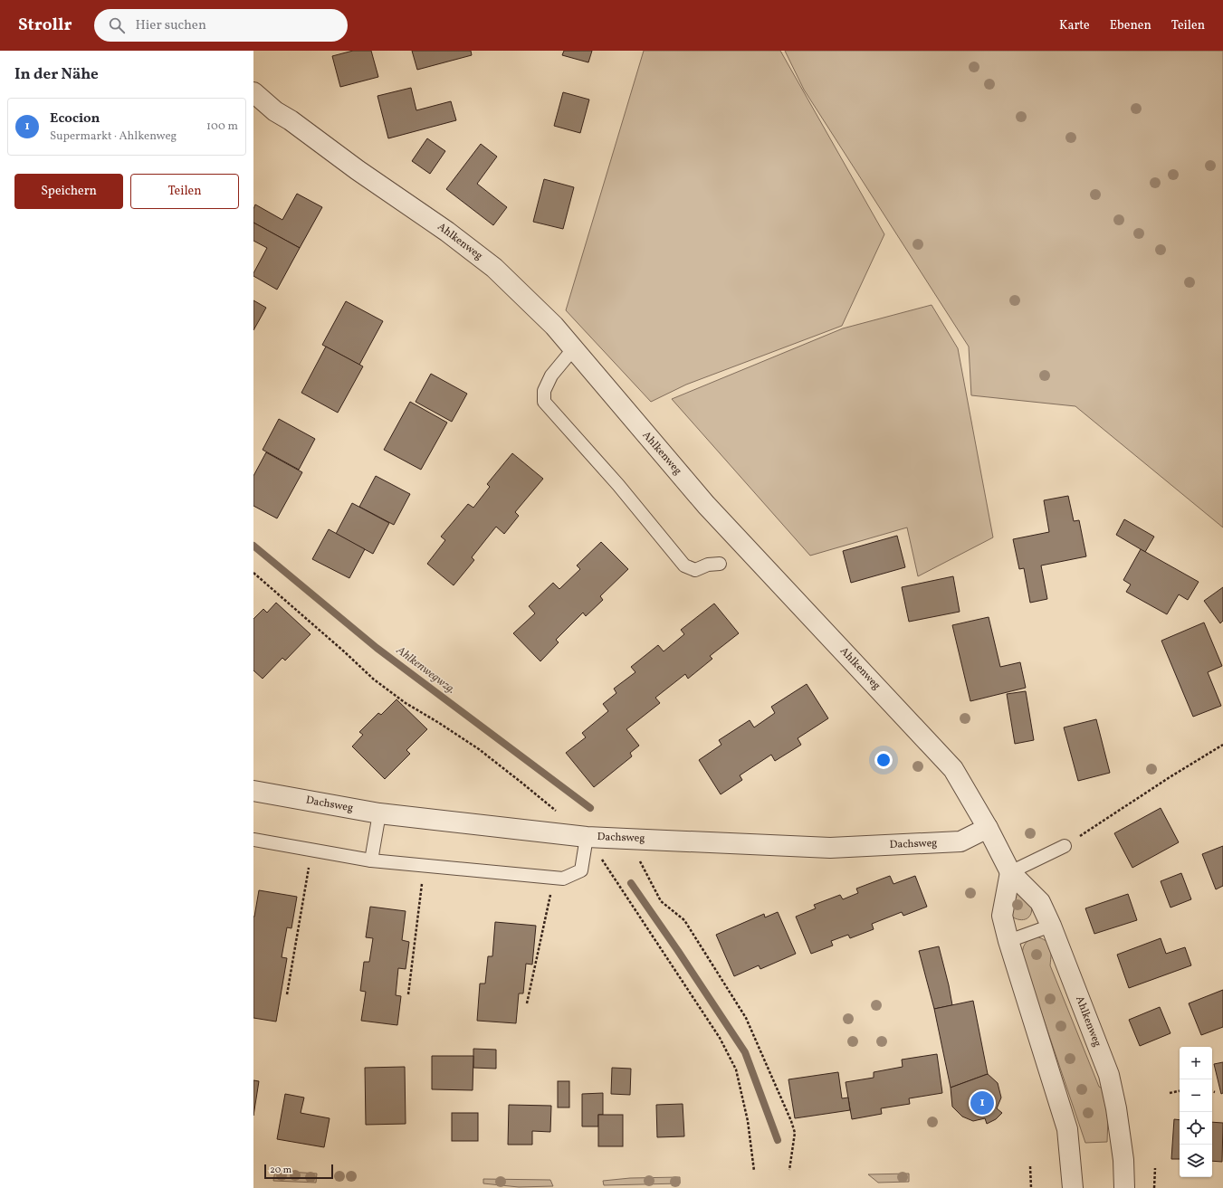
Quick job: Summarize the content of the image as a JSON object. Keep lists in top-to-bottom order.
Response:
{
  "streets": {
    "street": ["Ahlkenweg", "Dachsweg"]
  },
  "crossings": [
    ["Ahlkenweg", "Dachsweg"]
  ],
  "water": ["Ahlkenwegwzg."],
  "scale_bar": "20 m",
  "page": {
    "header": "Strollr",
    "search": "Hier suchen",
    "nav": ["Karte", "Ebenen", "Teilen"],
    "heading": "In der Nähe",
    "list": [
      {
        "mark": "1",
        "name": "Ecocion",
        "note": "Supermarkt · Ahlkenweg",
        "value": "100 m"
      }
    ],
    "buttons": ["Speichern", "Teilen"],
    "map_buttons": ["+", "−"],
    "pins": "1",
    "scale": "20 m"
  }
}
